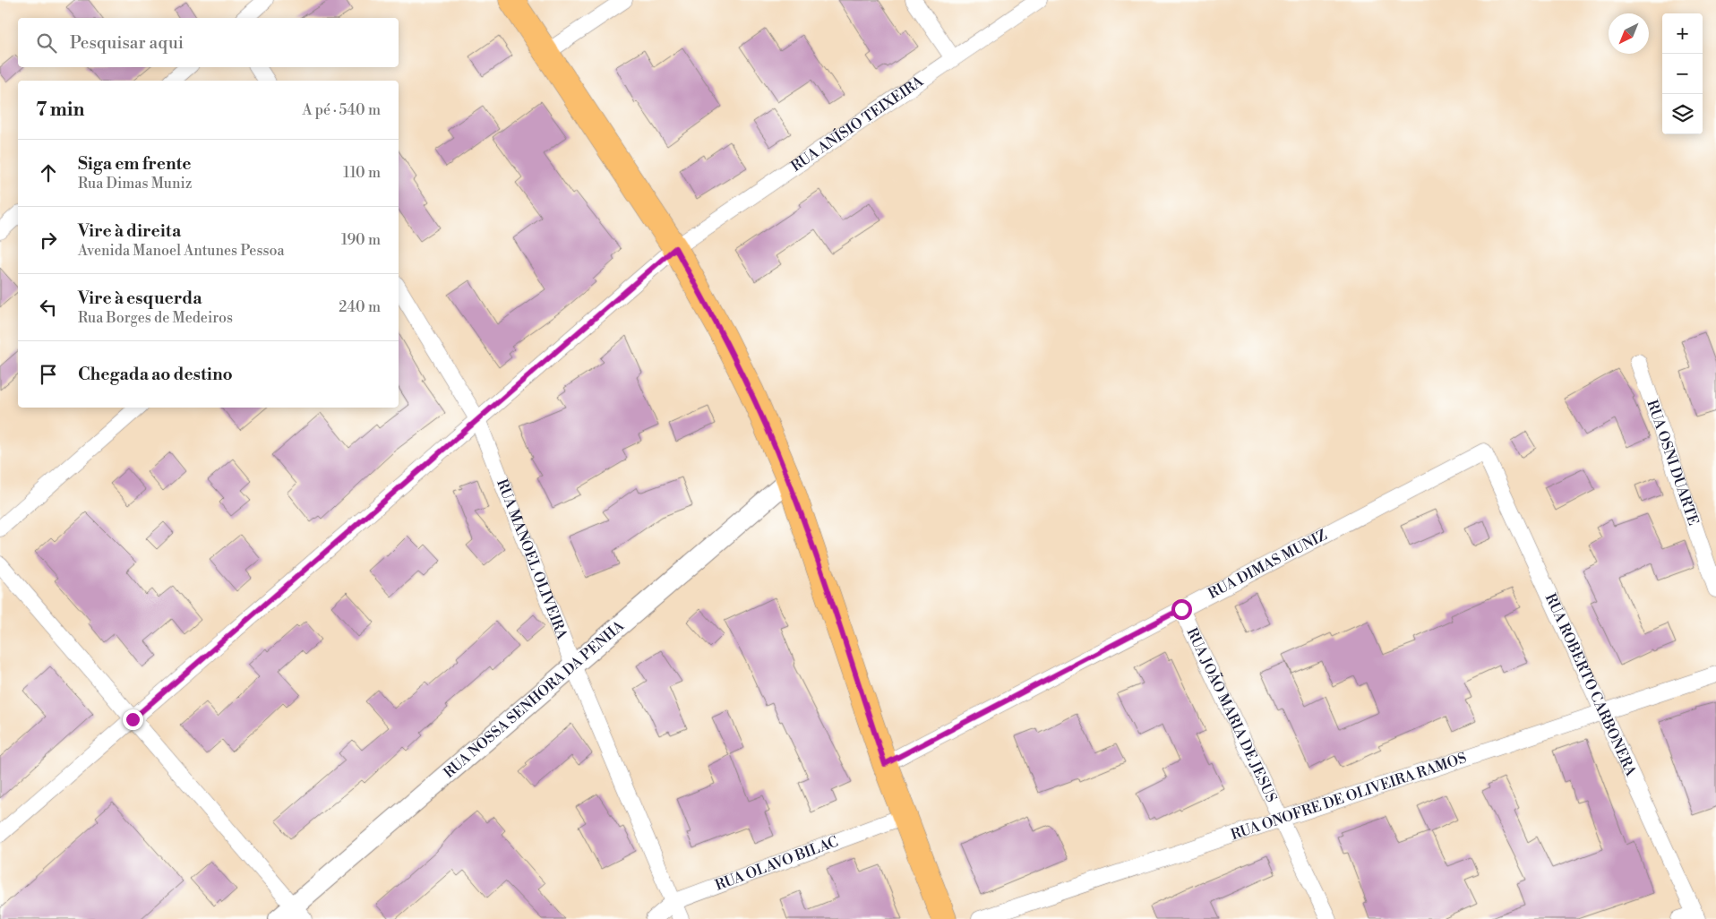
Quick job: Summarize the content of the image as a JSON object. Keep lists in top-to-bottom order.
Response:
{
  "streets": {
    "street": [
      "RUA ANÍSIO TEIXEIRA",
      "RUA OSNI DUARTE",
      "RUA MANOEL OLIVEIRA",
      "RUA DIMAS MUNIZ",
      "RUA ROBERTO CARBONERA",
      "RUA NOSSA SENHORA DA PENHA",
      "RUA JOÃO MARIA DE JESUS",
      "RUA ONOFRE DE OLIVEIRA RAMOS",
      "RUA OLAVO BILAC"
    ]
  },
  "crossings": [
    ["RUA ANÍSIO TEIXEIRA", "RUA MANOEL OLIVEIRA"],
    ["RUA MANOEL OLIVEIRA", "RUA NOSSA SENHORA DA PENHA"],
    ["RUA MANOEL OLIVEIRA", "RUA OLAVO BILAC"],
    ["RUA DIMAS MUNIZ", "RUA ROBERTO CARBONERA"],
    ["RUA DIMAS MUNIZ", "RUA JOÃO MARIA DE JESUS"],
    ["RUA ROBERTO CARBONERA", "RUA ONOFRE DE OLIVEIRA RAMOS"],
    ["RUA JOÃO MARIA DE JESUS", "RUA ONOFRE DE OLIVEIRA RAMOS"]
  ],
  "north": "bottom left",
  "page": {
    "map_buttons": ["+", "−"],
    "search": "Pesquisar aqui",
    "heading": ["7 min", "A pé · 540 m"],
    "list": [
      ["Siga em frente", "Rua Dimas Muniz", "110 m"],
      ["Vire à direita", "Avenida Manoel Antunes Pessoa", "190 m"],
      ["Vire à esquerda", "Rua Borges de Medeiros", "240 m"],
      "Chegada ao destino"
    ]
  }
}
